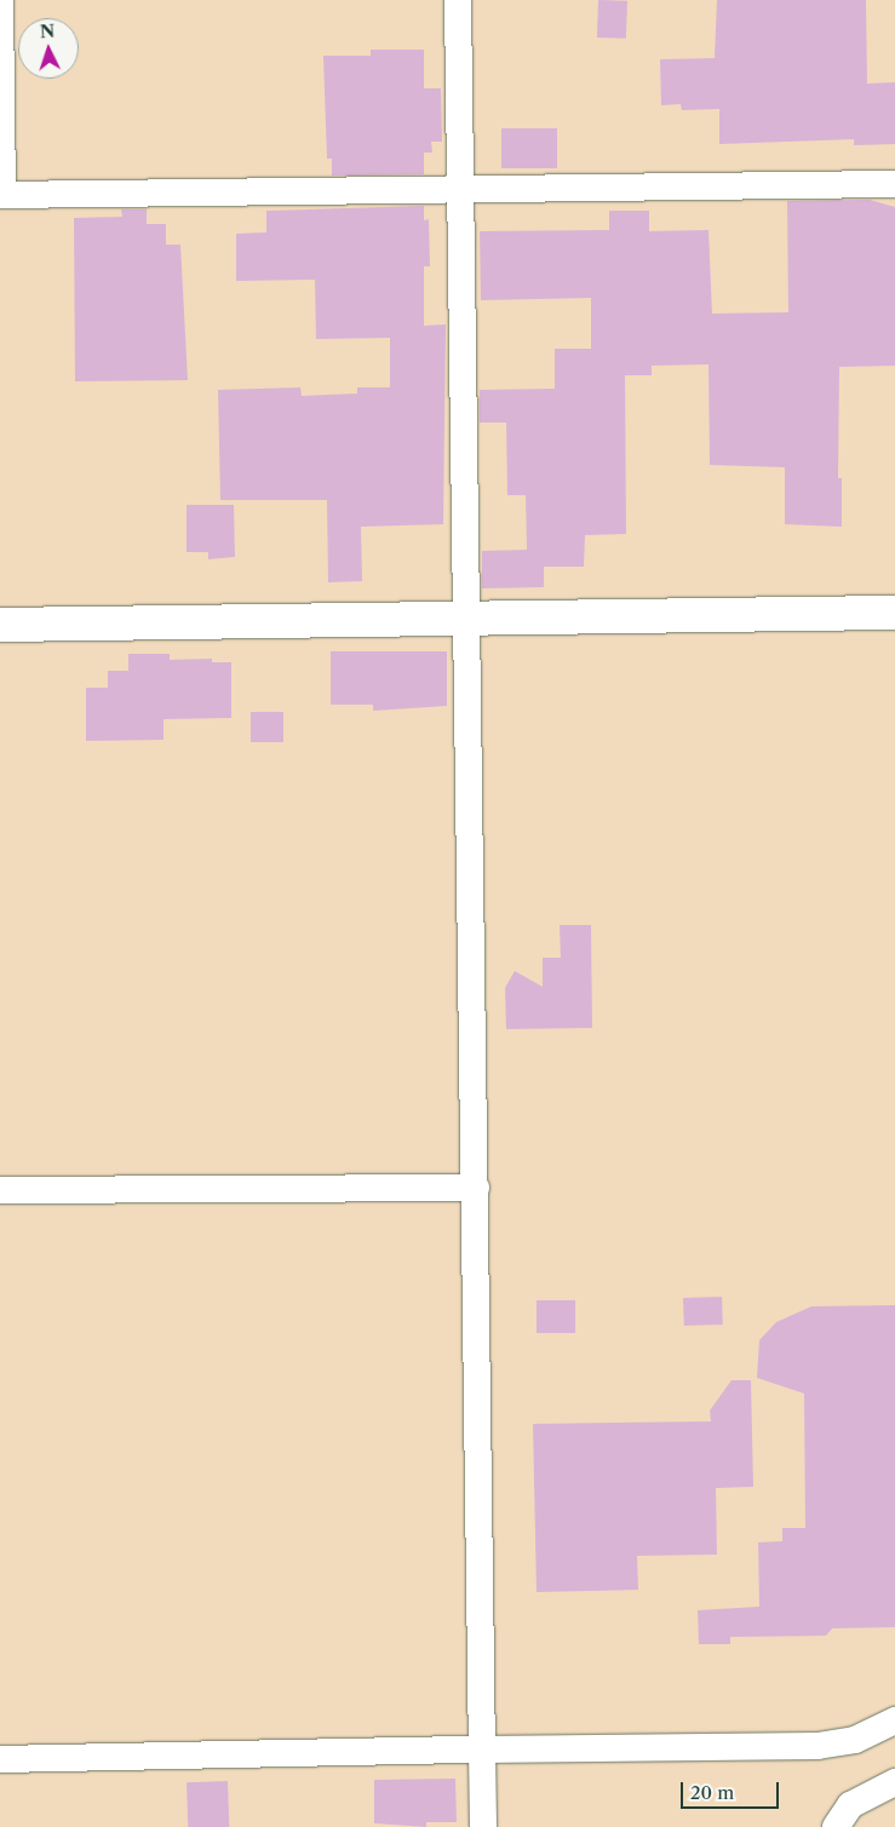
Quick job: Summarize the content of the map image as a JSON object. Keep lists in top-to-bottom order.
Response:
{
  "scale_bar": "20 m",
  "north": "top"
}
